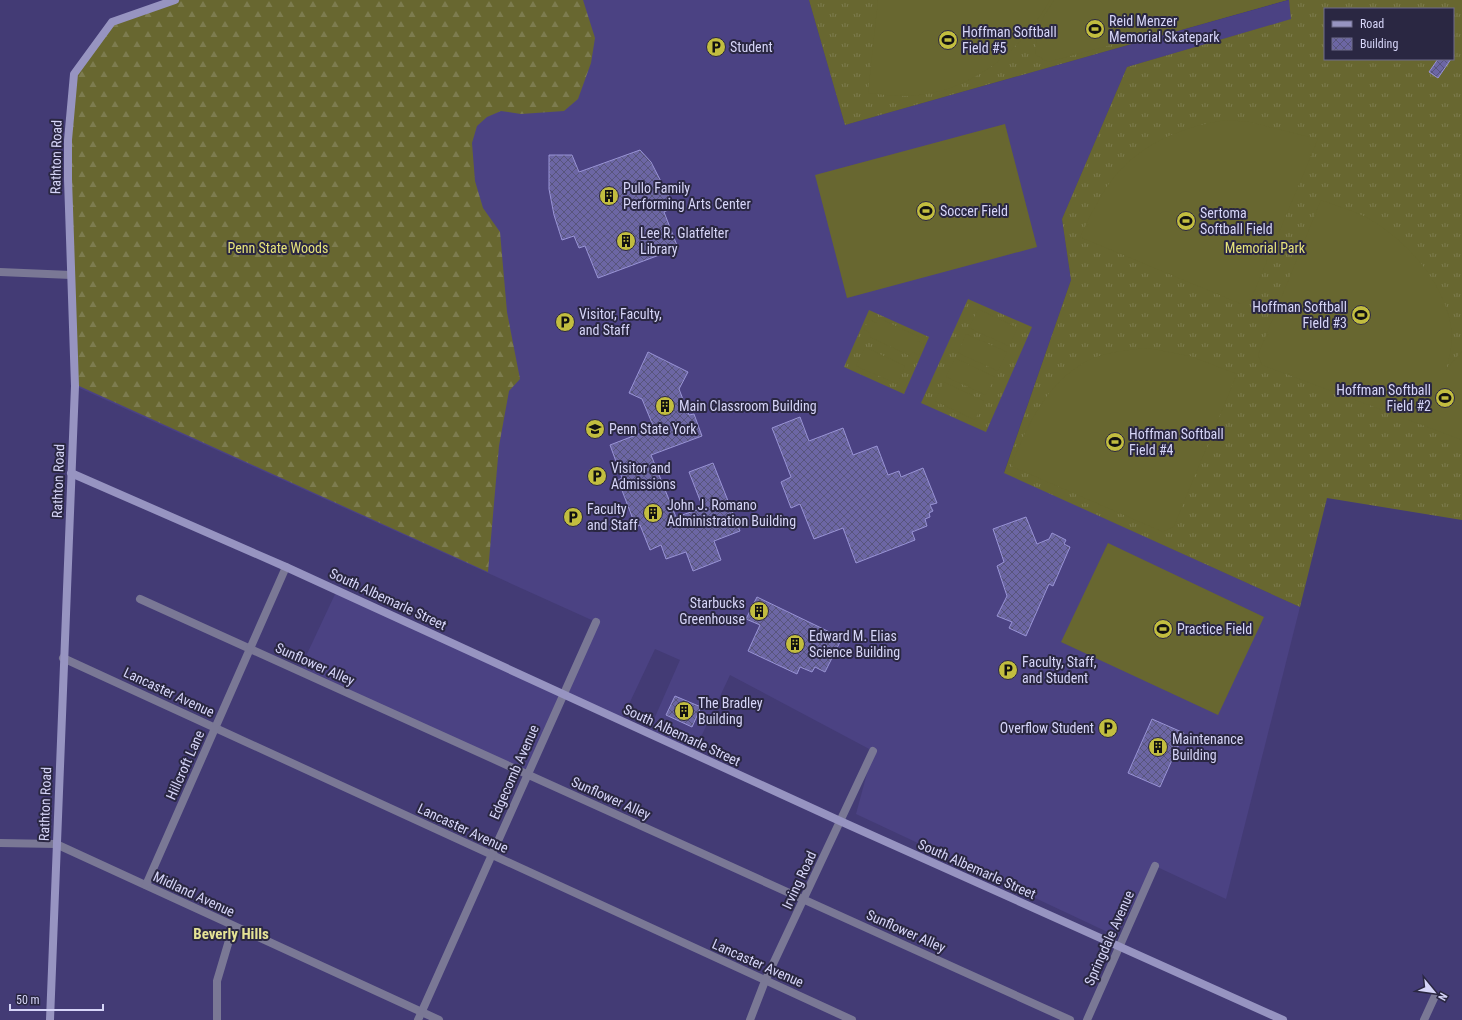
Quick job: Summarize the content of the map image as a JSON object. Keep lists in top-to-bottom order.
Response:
{
  "streets": {
    "street": [
      "Rathton Road",
      "South Albemarle Street",
      "Sunflower Alley",
      "Lancaster Avenue",
      "Hillcroft Lane",
      "Edgecomb Avenue",
      "Irving Road",
      "Midland Avenue",
      "Springdale Avenue"
    ]
  },
  "crossings": [
    ["Rathton Road", "South Albemarle Street"],
    ["Rathton Road", "Lancaster Avenue"],
    ["Rathton Road", "Midland Avenue"],
    ["South Albemarle Street", "Hillcroft Lane"],
    ["South Albemarle Street", "Edgecomb Avenue"],
    ["South Albemarle Street", "Irving Road"],
    ["South Albemarle Street", "Springdale Avenue"],
    ["Sunflower Alley", "Hillcroft Lane"],
    ["Sunflower Alley", "Edgecomb Avenue"],
    ["Sunflower Alley", "Irving Road"],
    ["Lancaster Avenue", "Hillcroft Lane"],
    ["Lancaster Avenue", "Edgecomb Avenue"],
    ["Lancaster Avenue", "Irving Road"],
    ["Hillcroft Lane", "Midland Avenue"],
    ["Edgecomb Avenue", "Midland Avenue"]
  ],
  "districts": ["Beverly Hills"],
  "parks": ["Penn State Woods", "Memorial Park"],
  "places": {
    "sports": [
      "Reid Menzer Memorial Skatepark",
      "Hoffman Softball Field #5",
      "Soccer Field",
      "Sertoma Softball Field",
      "Hoffman Softball Field #3",
      "Hoffman Softball Field #2",
      "Hoffman Softball Field #4",
      "Practice Field"
    ],
    "parking": [
      "Student",
      "Visitor, Faculty, and Staff",
      "Visitor and Admissions",
      "Faculty and Staff",
      "Faculty, Staff, and Student",
      "Overflow Student"
    ],
    "building": [
      "Pullo Family Performing Arts Center",
      "Lee R. Glatfelter Library",
      "Main Classroom Building",
      "John J. Romano Administration Building",
      "Starbucks Greenhouse",
      "Edward M. Elias Science Building",
      "The Bradley Building",
      "Maintenance Building"
    ],
    "school or university": ["Penn State York"]
  },
  "legend": ["Road", "Building"],
  "scale_bar": "50 m",
  "north": "bottom right"
}
